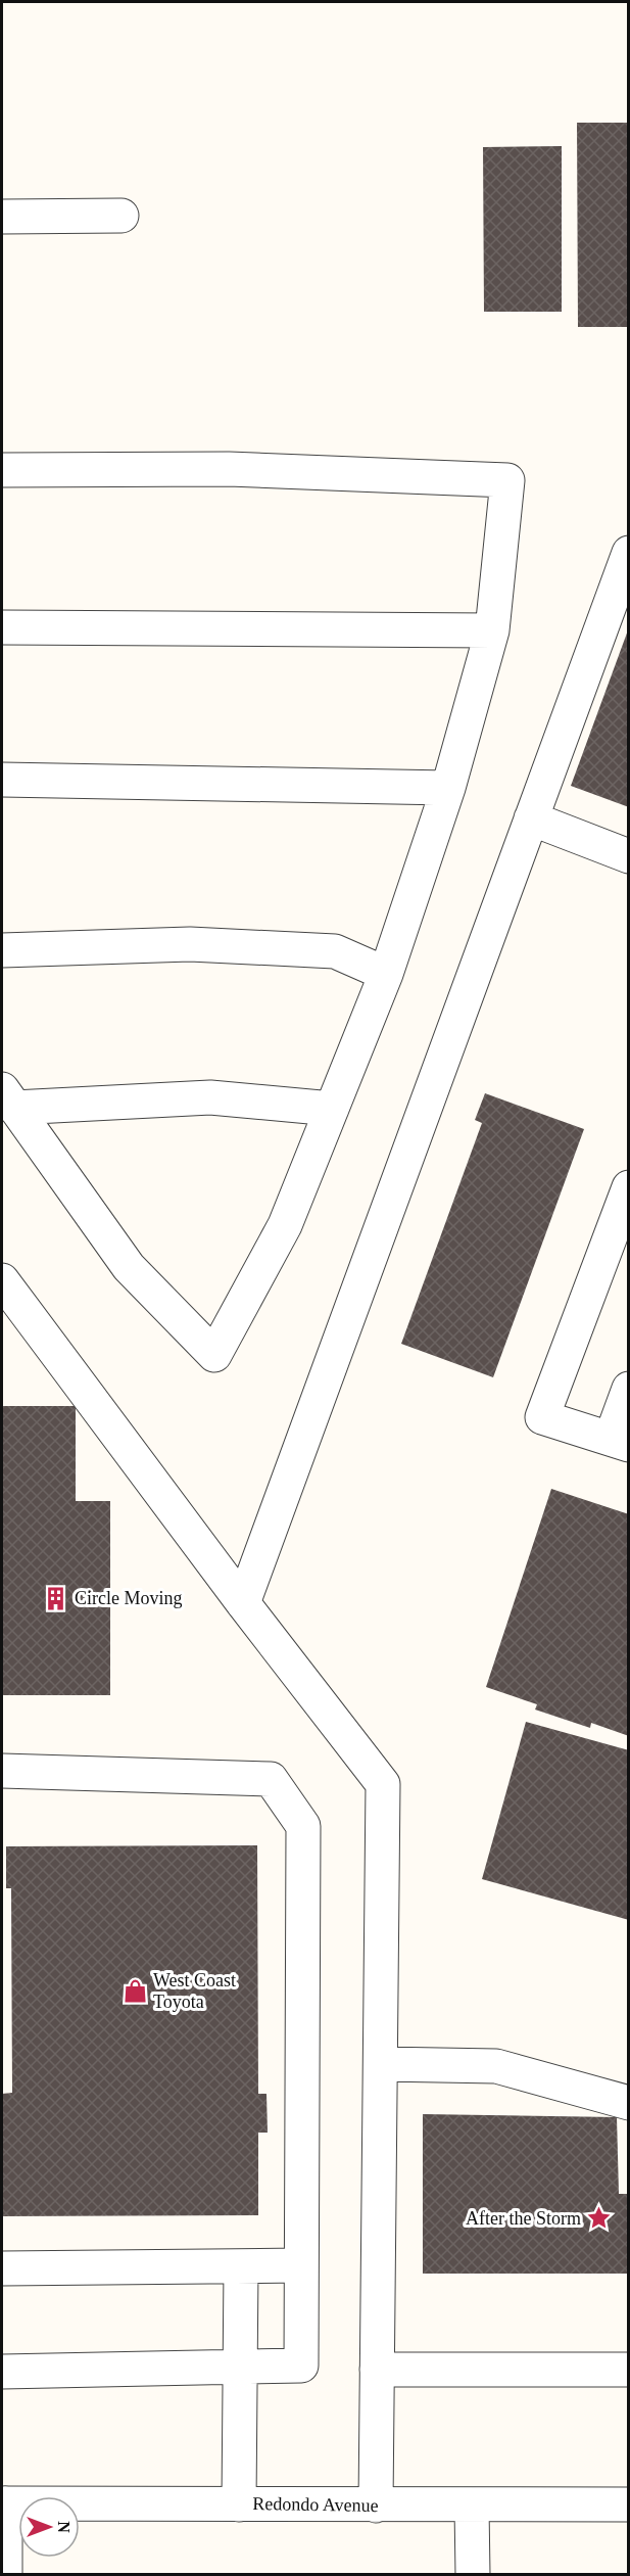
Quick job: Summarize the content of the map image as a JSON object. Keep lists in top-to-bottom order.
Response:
{
  "streets": {
    "street": ["Redondo Avenue"]
  },
  "places": {
    "building": ["Circle Moving"],
    "shop": ["West Coast Toyota"],
    "place": ["After the Storm"]
  },
  "north": "right"
}
